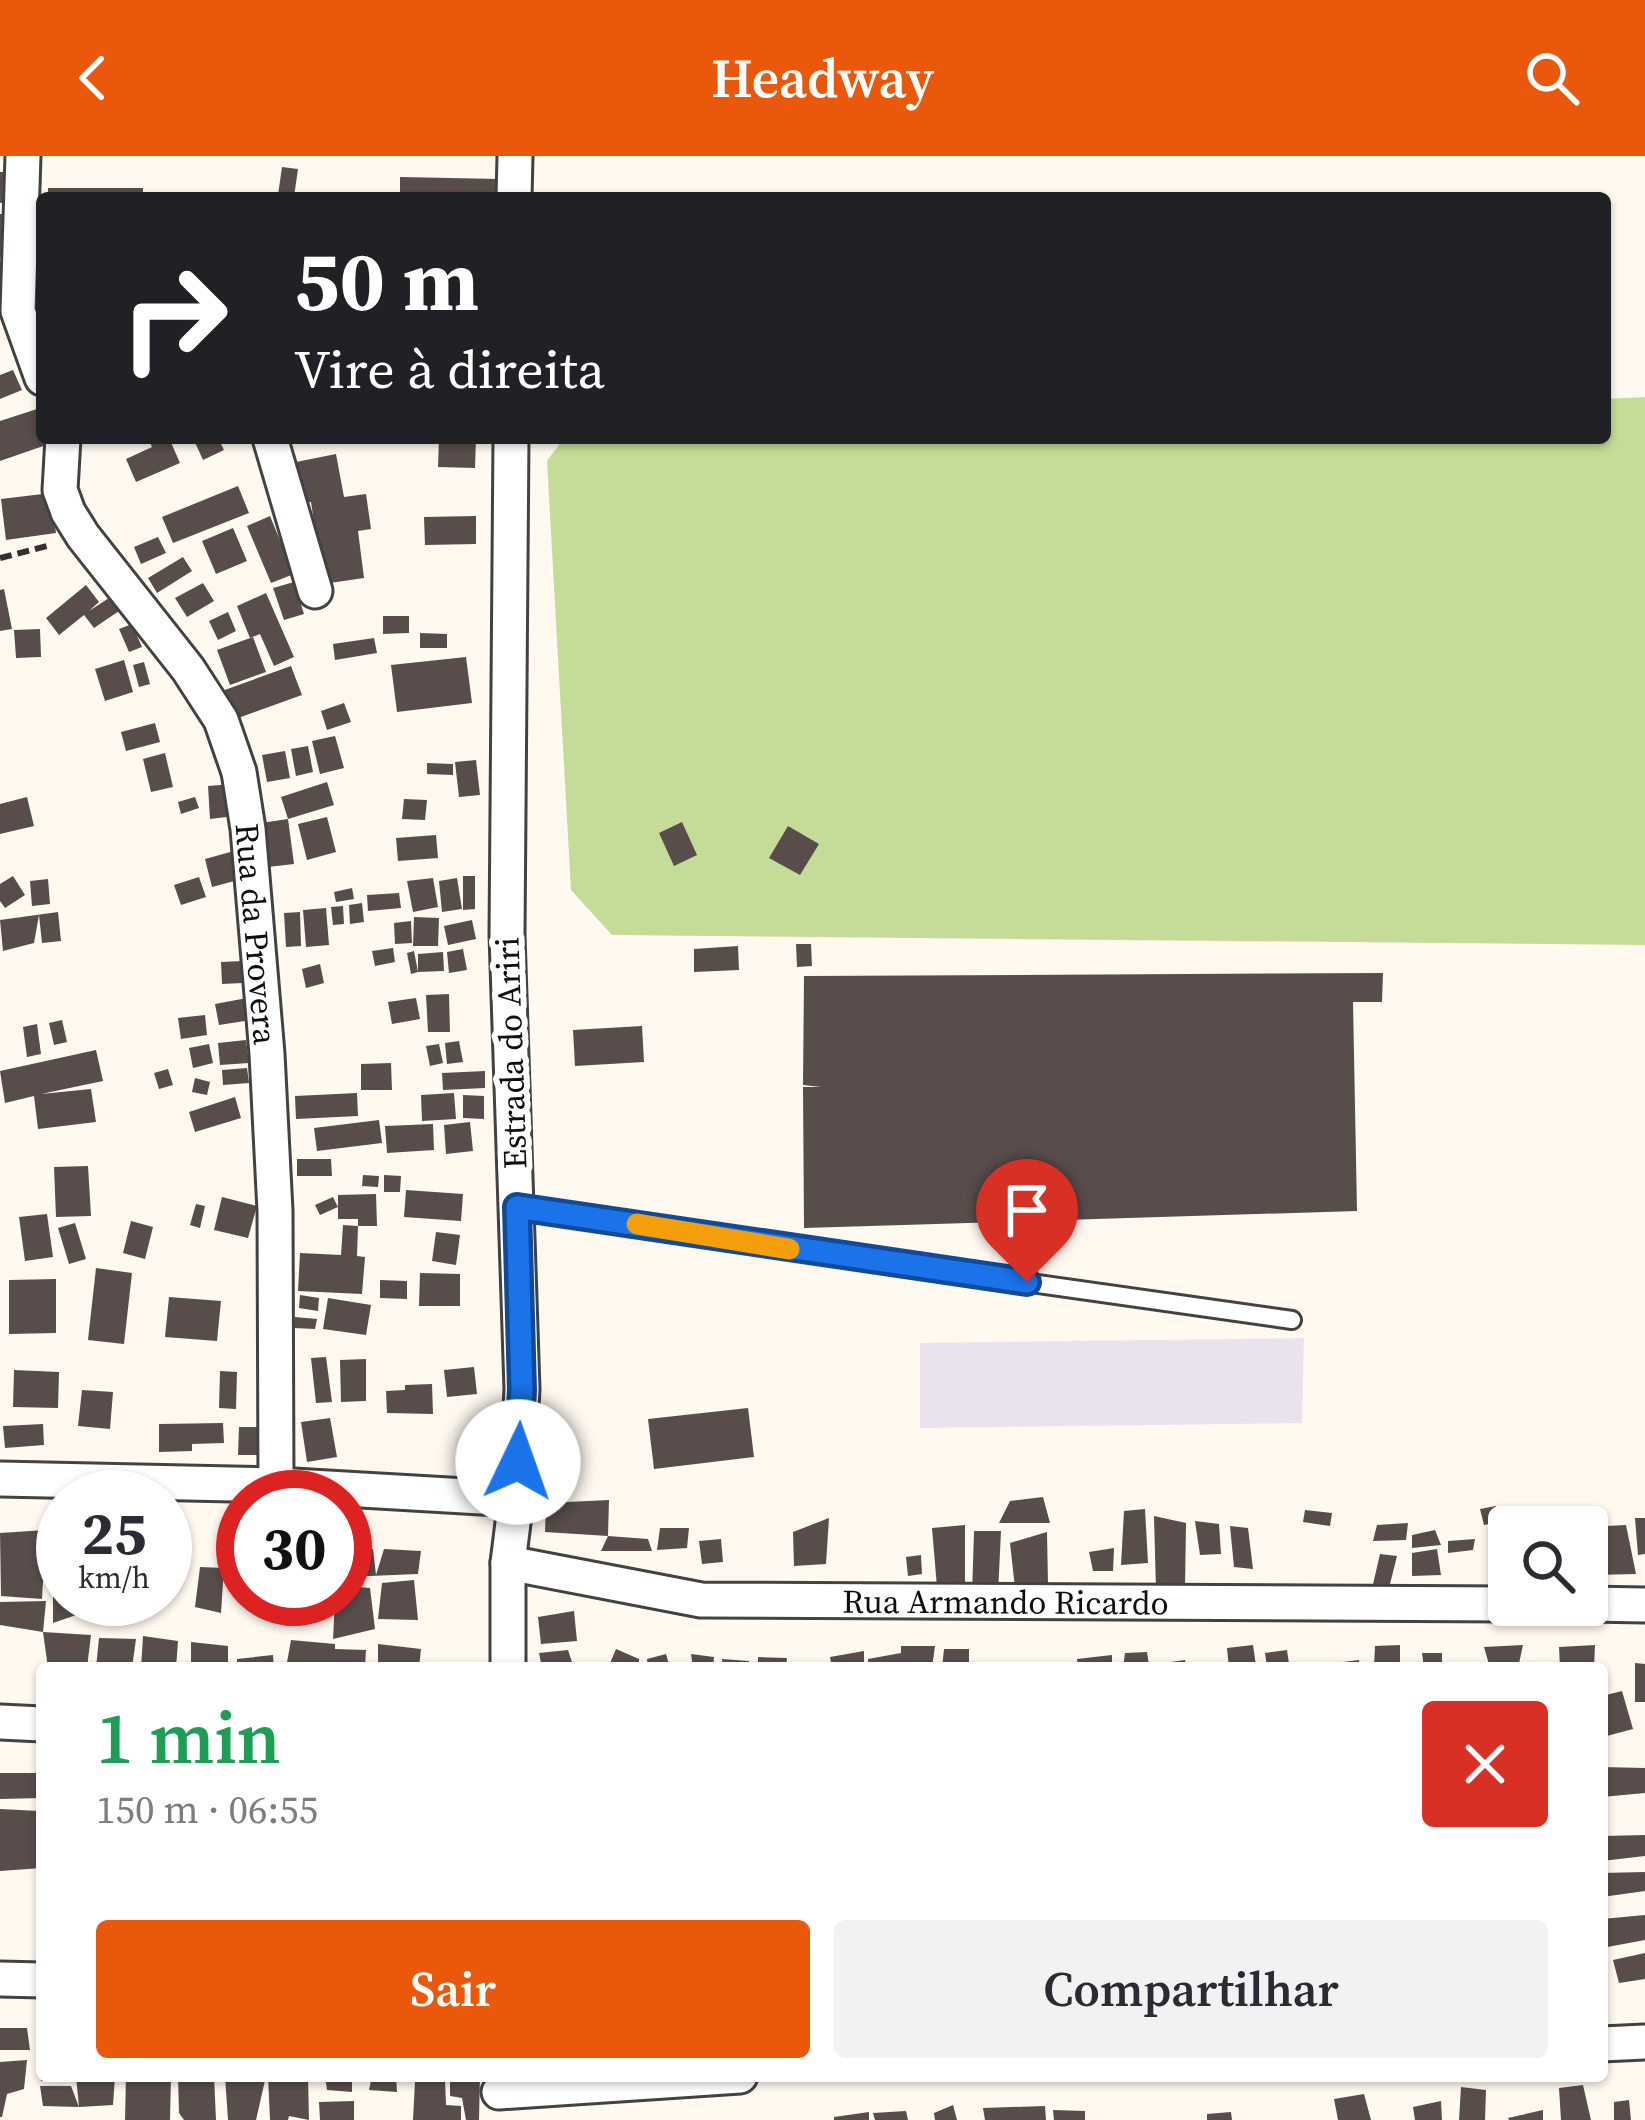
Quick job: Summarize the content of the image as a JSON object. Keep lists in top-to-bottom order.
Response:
{
  "streets": {
    "street": ["Rua da Provera", "Estrada do Ariri", "Rua Armando Ricardo"]
  },
  "crossings": [
    ["Estrada do Ariri", "Rua Armando Ricardo"]
  ],
  "page": {
    "header": "Headway",
    "turn": ["50 m", "Vire à direita"],
    "speed": "25 km/h",
    "limit": "30",
    "heading": ["1 min", "150 m · 06:55"],
    "buttons": ["Sair", "Compartilhar"]
  }
}
